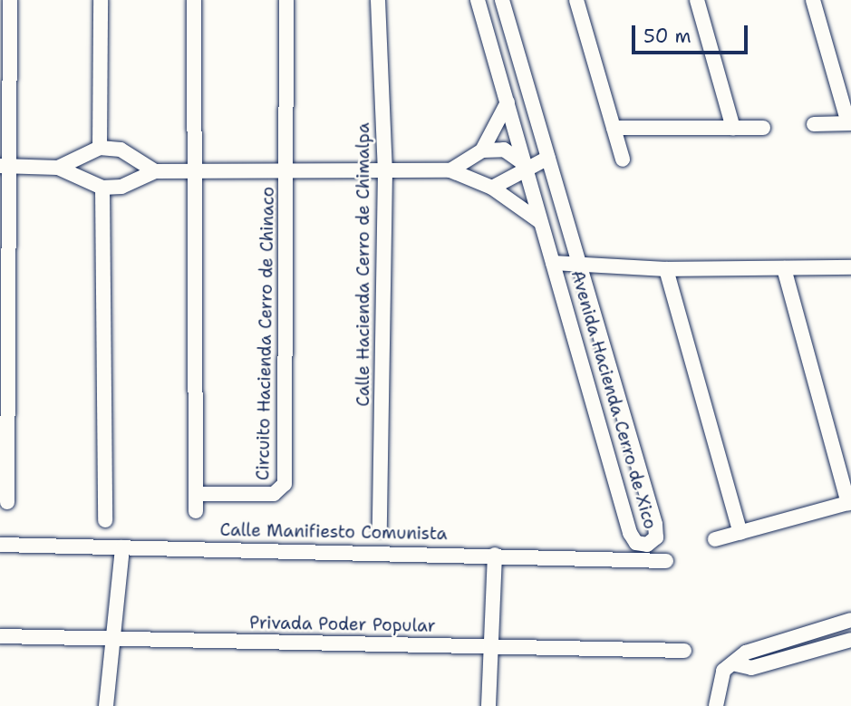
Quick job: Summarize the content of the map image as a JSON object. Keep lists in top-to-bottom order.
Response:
{
  "streets": {
    "street": [
      "Calle Hacienda Cerro de Chimalpa",
      "Circuito Hacienda Cerro de Chinaco",
      "Avenida Hacienda Cerro de Xico",
      "Calle Manifiesto Comunista",
      "Privada Poder Popular"
    ]
  },
  "scale_bar": "50 m"
}
